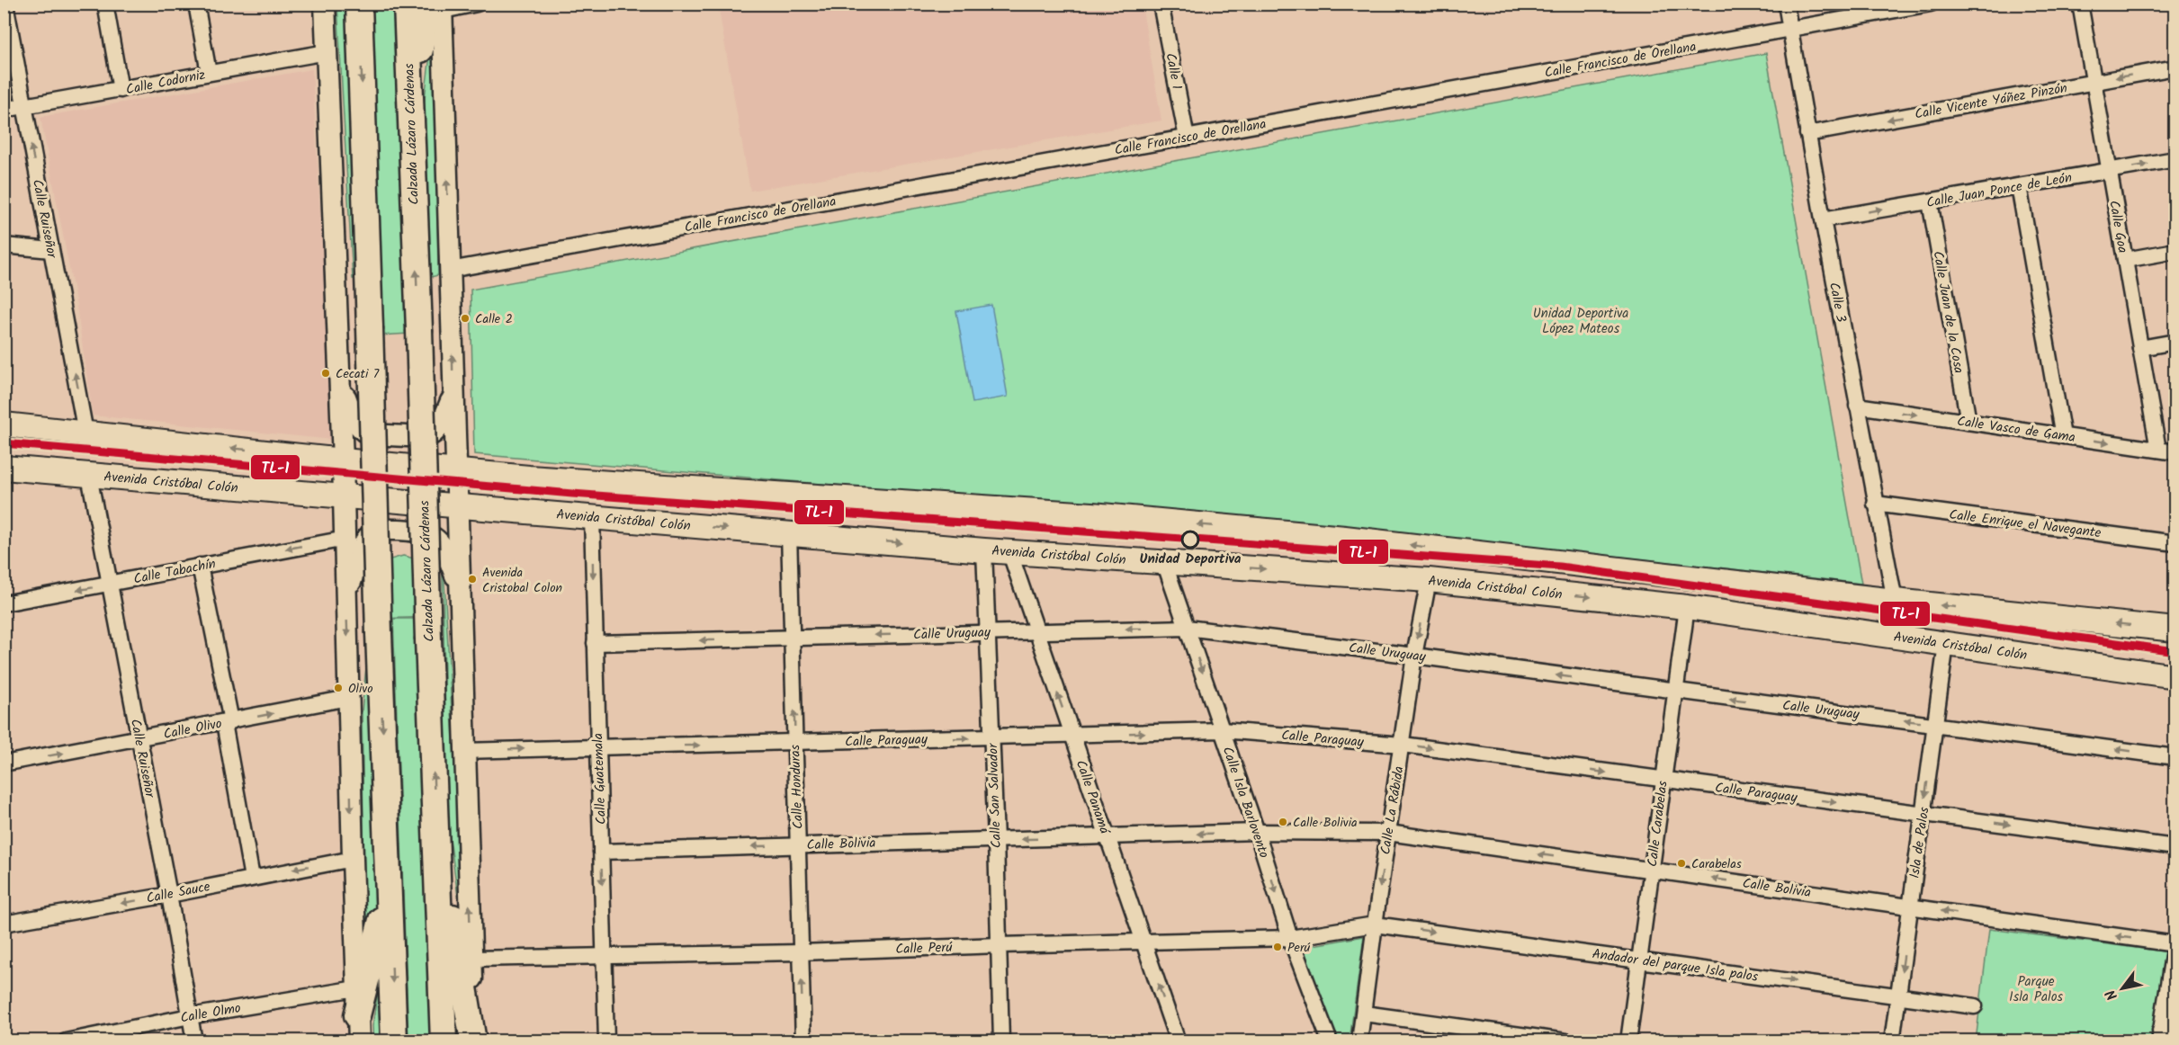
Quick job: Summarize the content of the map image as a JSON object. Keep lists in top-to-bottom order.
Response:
{
  "streets": {
    "highway": ["Calzada Lázaro Cárdenas"],
    "main road": ["Avenida Cristóbal Colón"],
    "street": [
      "Calle Francisco de Orellana",
      "Calle 1",
      "Calle Codorniz",
      "Calle Vicente Yáñez Pinzón",
      "Calle Juan Ponce de León",
      "Calle Ruiseñor",
      "Calle Goa",
      "Calle 3",
      "Calle Juan de la Cosa",
      "Calle Vasco de Gama",
      "Calle Enrique el Navegante",
      "Calle Tabachín",
      "Calle Uruguay",
      "Calle Olivo",
      "Calle Paraguay",
      "Calle Guatemala",
      "Calle Honduras",
      "Calle San Salvador",
      "Calle Panamá",
      "Calle Isla Barlovento",
      "Calle La Rábida",
      "Calle Carabelas",
      "Isla de Palos",
      "Calle Bolivia",
      "Calle Sauce",
      "Calle Perú",
      "Andador del parque Isla palos",
      "Calle Olmo"
    ]
  },
  "crossings": [
    ["Calle Francisco de Orellana", "Calle 1"],
    ["Calle Francisco de Orellana", "Calle 3"],
    ["Calle Codorniz", "Calle Ruiseñor"],
    ["Calle Vicente Yáñez Pinzón", "Calle Goa"],
    ["Calle Vicente Yáñez Pinzón", "Calle 3"],
    ["Calle Juan Ponce de León", "Calle Goa"],
    ["Calle Juan Ponce de León", "Calle 3"],
    ["Calle Juan Ponce de León", "Calle Juan de la Cosa"],
    ["Calle Ruiseñor", "Avenida Cristóbal Colón"],
    ["Calle Ruiseñor", "Calle Tabachín"],
    ["Calle Ruiseñor", "Calle Olivo"],
    ["Calle Ruiseñor", "Calle Sauce"],
    ["Calle Ruiseñor", "Calle Olmo"],
    ["Calle Goa", "Calle Vasco de Gama"],
    ["Calle 3", "Calle Vasco de Gama"],
    ["Calle 3", "Calle Enrique el Navegante"],
    ["Calle Juan de la Cosa", "Calle Vasco de Gama"],
    ["Avenida Cristóbal Colón", "Calle Guatemala"],
    ["Avenida Cristóbal Colón", "Calle Honduras"],
    ["Avenida Cristóbal Colón", "Calle San Salvador"],
    ["Avenida Cristóbal Colón", "Calle Panamá"],
    ["Avenida Cristóbal Colón", "Calle Isla Barlovento"],
    ["Avenida Cristóbal Colón", "Calle La Rábida"],
    ["Avenida Cristóbal Colón", "Calle Carabelas"],
    ["Avenida Cristóbal Colón", "Isla de Palos"],
    ["Calle Uruguay", "Calle Guatemala"],
    ["Calle Uruguay", "Calle Honduras"],
    ["Calle Uruguay", "Calle San Salvador"],
    ["Calle Uruguay", "Calle Panamá"],
    ["Calle Uruguay", "Calle Isla Barlovento"],
    ["Calle Uruguay", "Calle La Rábida"],
    ["Calle Uruguay", "Calle Carabelas"],
    ["Calle Uruguay", "Isla de Palos"],
    ["Calle Paraguay", "Calle Guatemala"],
    ["Calle Paraguay", "Calle Honduras"],
    ["Calle Paraguay", "Calle San Salvador"],
    ["Calle Paraguay", "Calle Panamá"],
    ["Calle Paraguay", "Calle Isla Barlovento"],
    ["Calle Paraguay", "Calle La Rábida"],
    ["Calle Paraguay", "Calle Carabelas"],
    ["Calle Paraguay", "Isla de Palos"],
    ["Calle Guatemala", "Calle Bolivia"],
    ["Calle Guatemala", "Calle Perú"],
    ["Calle Honduras", "Calle Bolivia"],
    ["Calle Honduras", "Calle Perú"],
    ["Calle San Salvador", "Calle Bolivia"],
    ["Calle San Salvador", "Calle Perú"],
    ["Calle Panamá", "Calle Bolivia"],
    ["Calle Panamá", "Calle Perú"],
    ["Calle Isla Barlovento", "Calle Bolivia"],
    ["Calle Isla Barlovento", "Calle Perú"],
    ["Calle La Rábida", "Calle Bolivia"],
    ["Calle La Rábida", "Calle Perú"],
    ["Calle La Rábida", "Andador del parque Isla palos"],
    ["Calle Carabelas", "Calle Bolivia"],
    ["Calle Carabelas", "Andador del parque Isla palos"],
    ["Isla de Palos", "Calle Bolivia"],
    ["Isla de Palos", "Andador del parque Isla palos"],
    ["Calle Perú", "Andador del parque Isla palos"]
  ],
  "one_way": [
    "Calle Vicente Yáñez Pinzón",
    "Calle Juan Ponce de León",
    "Calle Vasco de Gama",
    "Calle Tabachín",
    "Calle Uruguay",
    "Calle Olivo",
    "Calle Paraguay",
    "Calle Guatemala",
    "Calle Honduras",
    "Calle Panamá",
    "Calle Isla Barlovento",
    "Calle La Rábida",
    "Isla de Palos",
    "Calle Bolivia",
    "Calle Sauce"
  ],
  "parks": ["Unidad Deportiva López Mateos", "Parque Isla Palos"],
  "places": [
    "Calle 2",
    "Cecati 7",
    "Unidad Deportiva",
    "Avenida Cristobal Colon",
    "Olivo",
    "Calle Bolivia",
    "Carabelas",
    "Perú"
  ],
  "lines": ["transit line TL-1"],
  "north": "bottom left"
}
